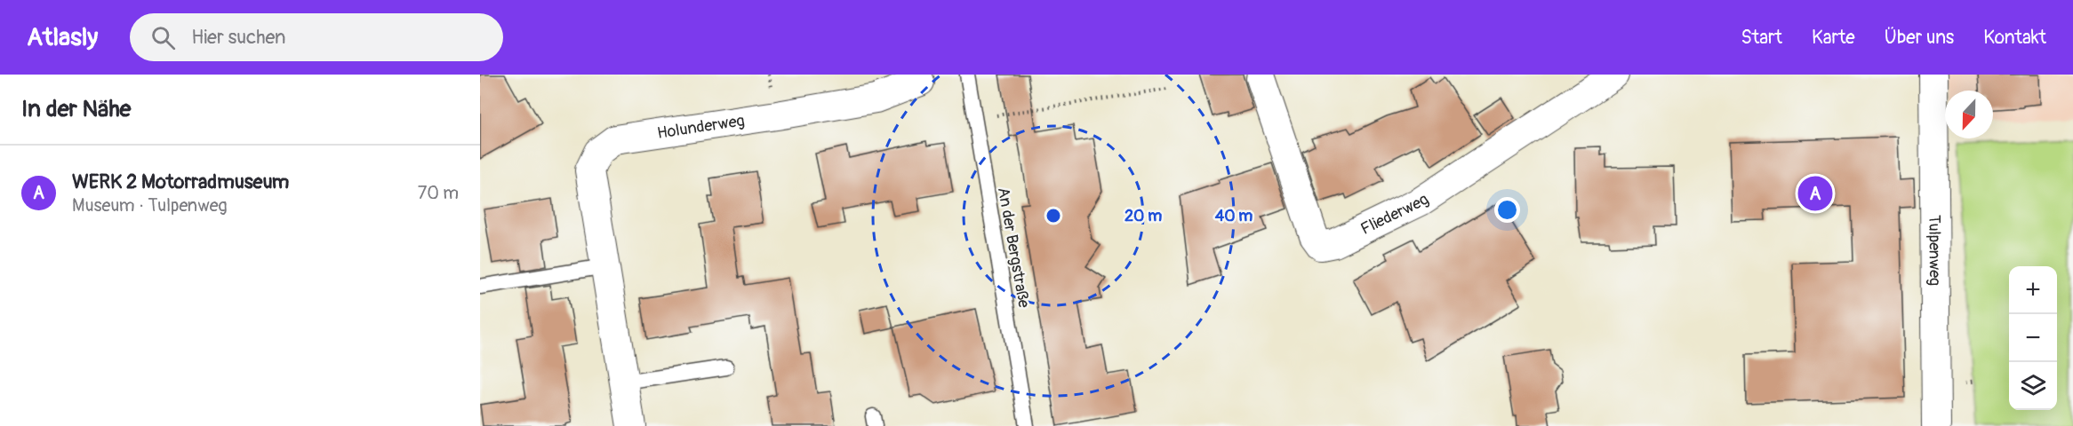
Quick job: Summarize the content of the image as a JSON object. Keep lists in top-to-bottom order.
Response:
{
  "streets": {
    "street": ["Holunderweg", "Fliederweg", "Tulpenweg"],
    "lane": ["An der Bergstraße"]
  },
  "north": "bottom",
  "page": {
    "header": "Atlasly",
    "search": "Hier suchen",
    "nav": [
      "Start",
      "Karte",
      "Über uns",
      "Kontakt"
    ],
    "heading": "In der Nähe",
    "list": [
      {
        "mark": "A",
        "name": "WERK 2 Motorradmuseum",
        "note": "Museum · Tulpenweg",
        "value": "70 m"
      }
    ],
    "pins": "A",
    "map_buttons": ["+", "−"]
  },
  "rings": ["20 m", "40 m"]
}
